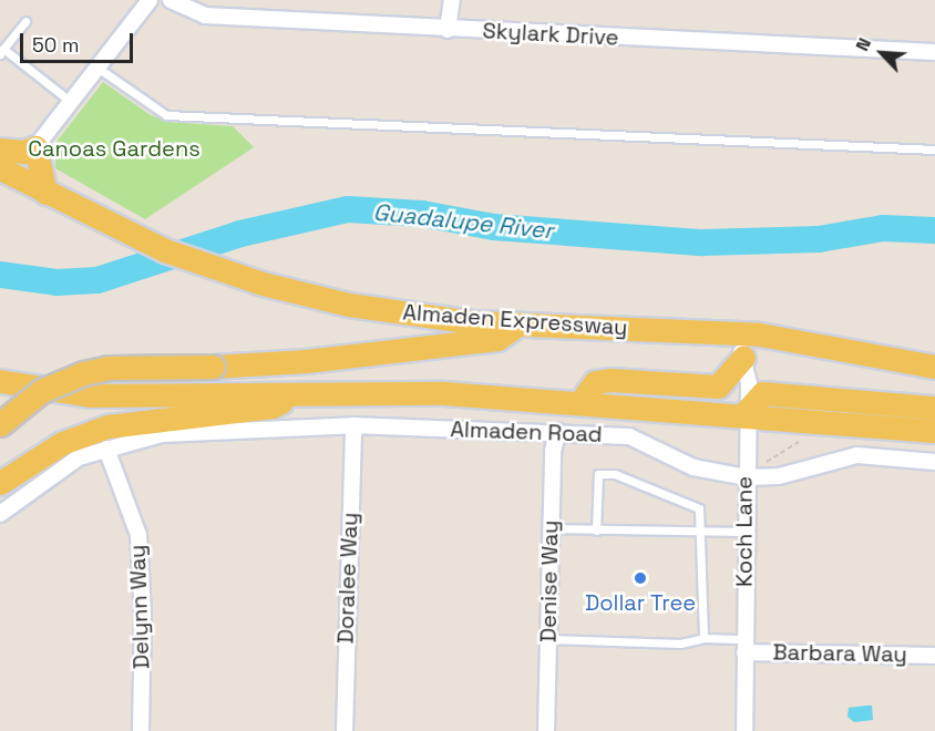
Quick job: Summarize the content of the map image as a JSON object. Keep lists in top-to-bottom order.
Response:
{
  "streets": {
    "main road": ["Almaden Expressway"],
    "street": [
      "Skylark Drive",
      "Almaden Road",
      "Koch Lane",
      "Doralee Way",
      "Denise Way",
      "Delynn Way",
      "Barbara Way"
    ]
  },
  "crossings": [
    ["Almaden Expressway", "Koch Lane"],
    ["Almaden Road", "Koch Lane"],
    ["Almaden Road", "Doralee Way"],
    ["Almaden Road", "Denise Way"],
    ["Almaden Road", "Delynn Way"],
    ["Koch Lane", "Barbara Way"]
  ],
  "water": ["Guadalupe River"],
  "parks": ["Canoas Gardens"],
  "places": ["Dollar Tree"],
  "scale_bar": "50 m",
  "north": "top left"
}
